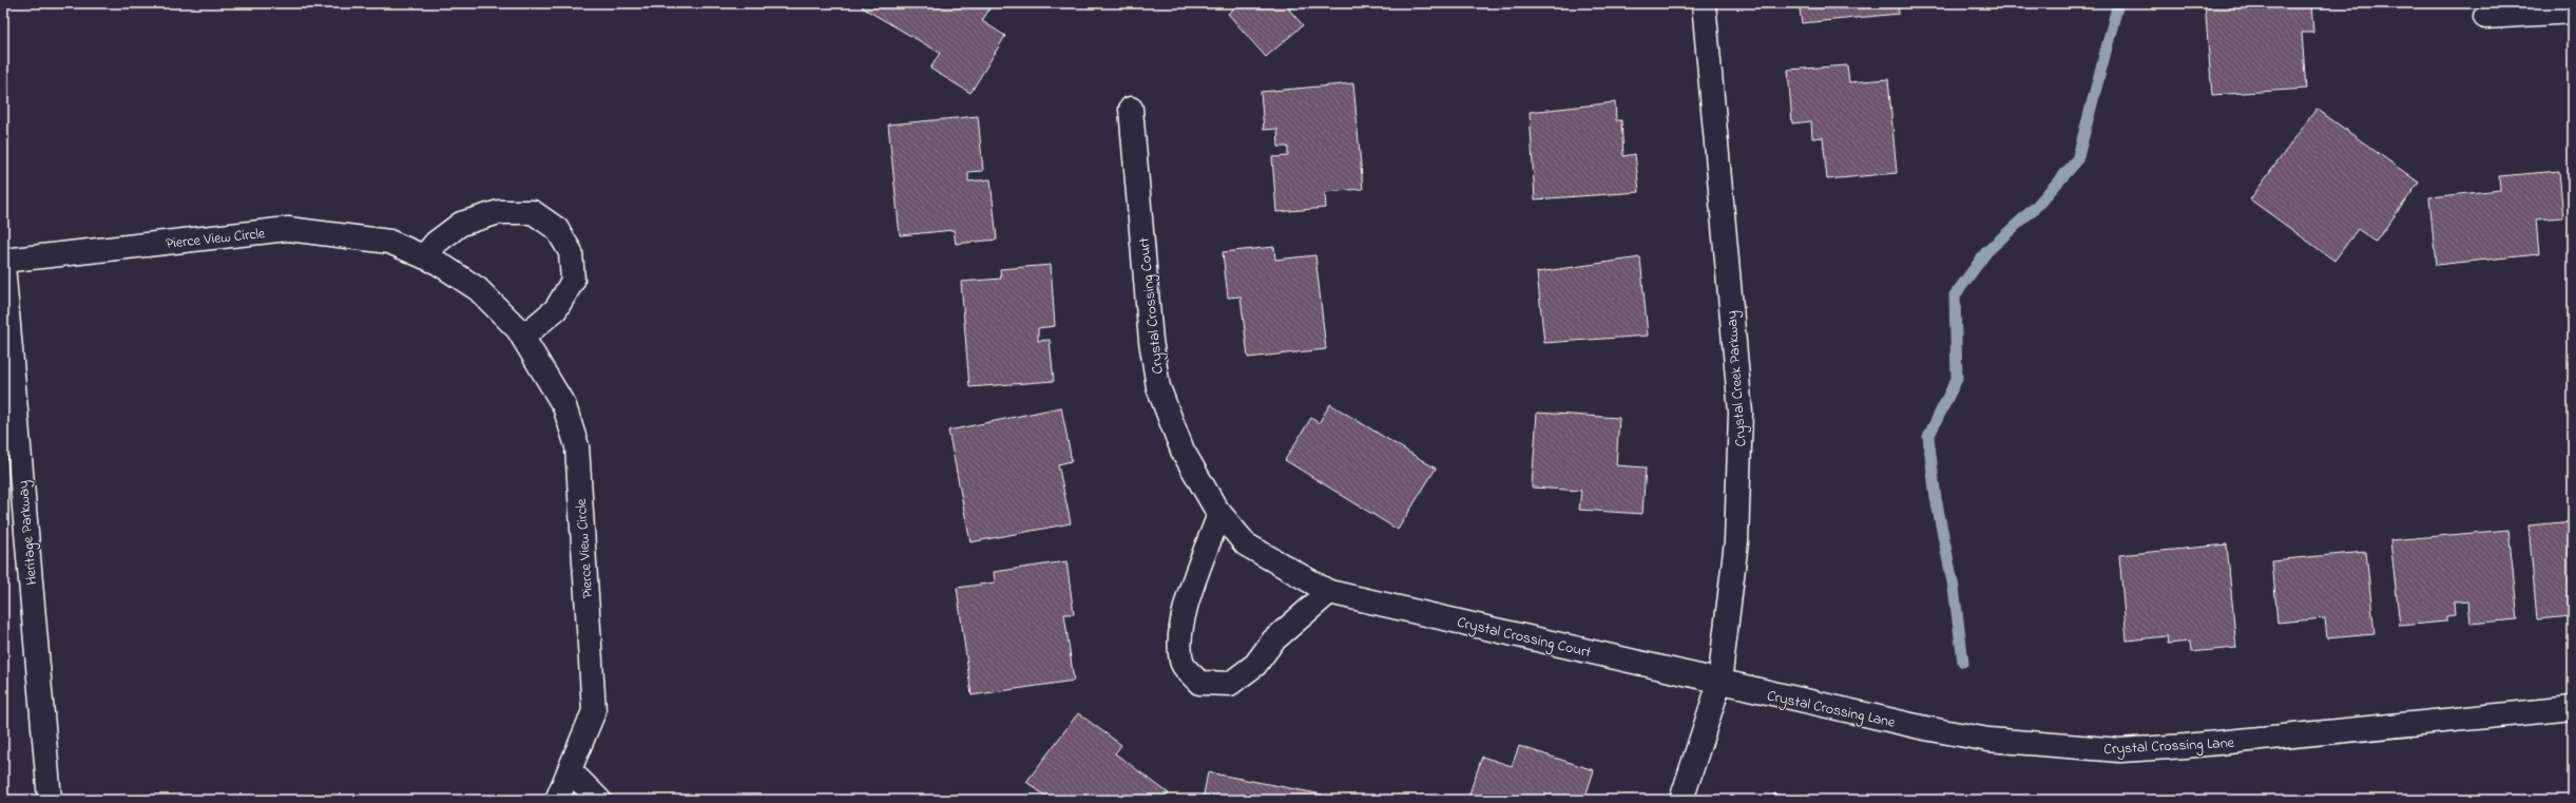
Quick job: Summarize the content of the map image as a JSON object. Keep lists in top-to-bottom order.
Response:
{
  "streets": {
    "street": [
      "Pierce View Circle",
      "Crystal Crossing Court",
      "Crystal Creek Parkway",
      "Heritage Parkway",
      "Crystal Crossing Lane"
    ]
  },
  "crossings": [
    ["Crystal Crossing Court", "Crystal Creek Parkway"],
    ["Crystal Crossing Court", "Crystal Crossing Lane"],
    ["Crystal Creek Parkway", "Crystal Crossing Lane"]
  ]
}
